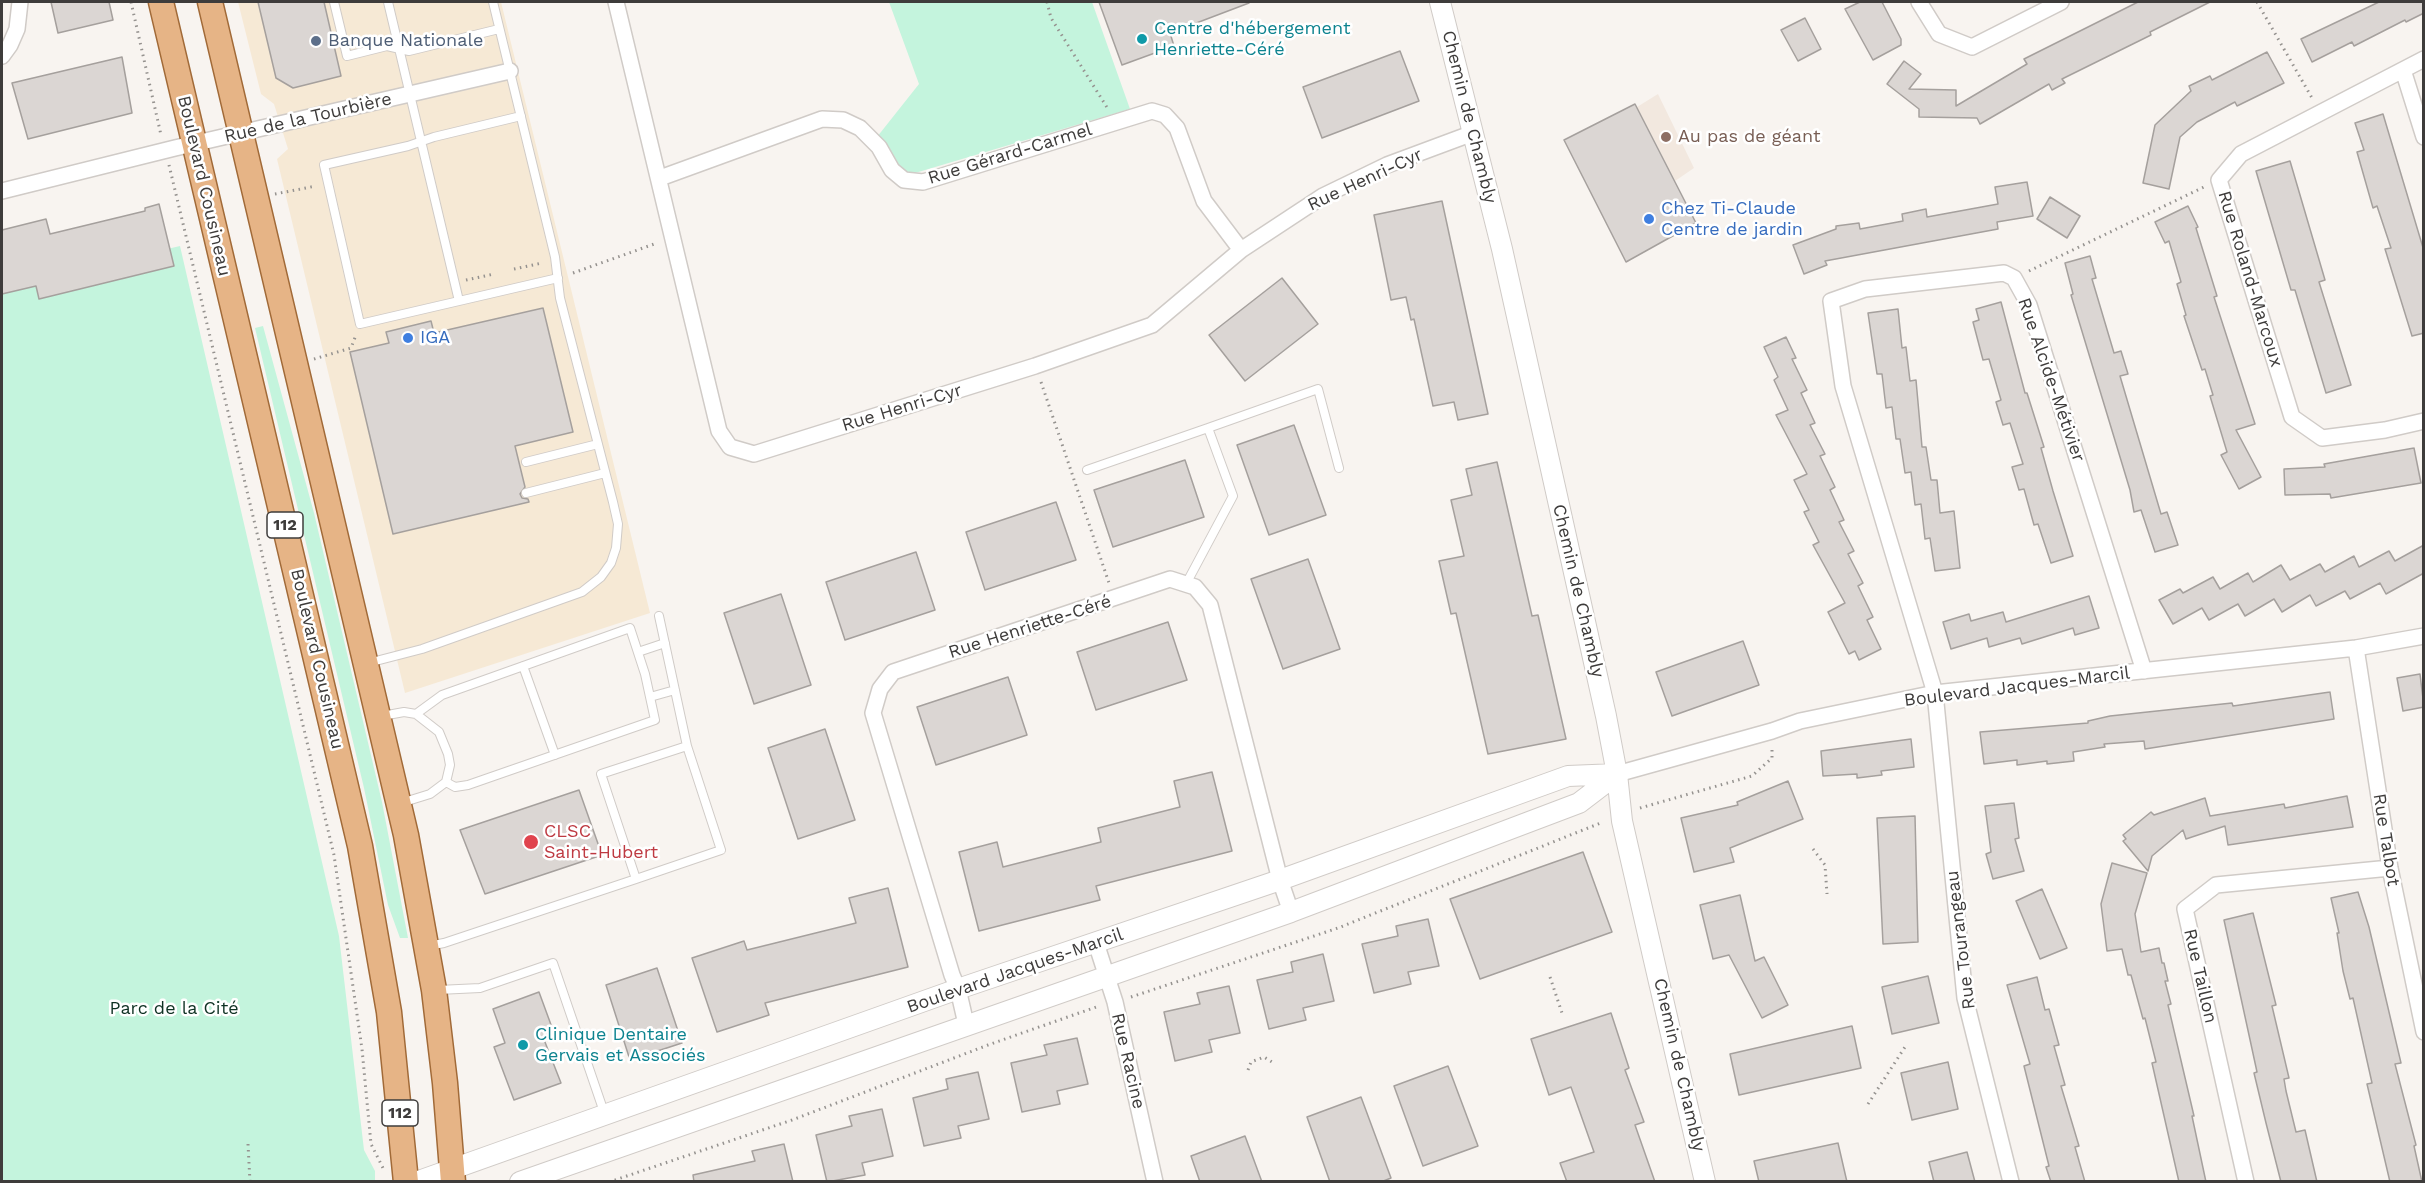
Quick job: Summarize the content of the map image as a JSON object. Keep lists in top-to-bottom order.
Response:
{
  "streets": {
    "main road": ["Boulevard Cousineau", "112"],
    "street": [
      "Chemin de Chambly",
      "Rue de la Tourbière",
      "Rue Gérard-Carmel",
      "Rue Henri-Cyr",
      "Rue Roland-Marcoux",
      "Rue Alcide-Métivier",
      "Rue Henriette-Céré",
      "Boulevard Jacques-Marcil",
      "Rue Talbot",
      "Rue Tourangeau",
      "Rue Taillon",
      "Rue Racine"
    ]
  },
  "crossings": [
    ["Chemin de Chambly", "Rue Henri-Cyr"],
    ["Chemin de Chambly", "Boulevard Jacques-Marcil"],
    ["Rue de la Tourbière", "Boulevard Cousineau"],
    ["Rue de la Tourbière", "112"],
    ["Rue Gérard-Carmel", "Rue Henri-Cyr"],
    ["Rue Alcide-Métivier", "Boulevard Jacques-Marcil"],
    ["Rue Alcide-Métivier", "Rue Tourangeau"],
    ["112", "Boulevard Jacques-Marcil"],
    ["Rue Henriette-Céré", "Boulevard Jacques-Marcil"],
    ["Boulevard Jacques-Marcil", "Rue Talbot"],
    ["Boulevard Jacques-Marcil", "Rue Tourangeau"],
    ["Boulevard Jacques-Marcil", "Rue Racine"],
    ["Rue Talbot", "Rue Taillon"]
  ],
  "parks": ["Parc de la Cité"],
  "places": [
    "Centre d'hébergement Henriette-Céré",
    "Banque Nationale",
    "Au pas de géant",
    "Chez Ti-Claude Centre de jardin",
    "IGA",
    "CLSC Saint-Hubert",
    "Clinique Dentaire Gervais et Associés"
  ]
}
